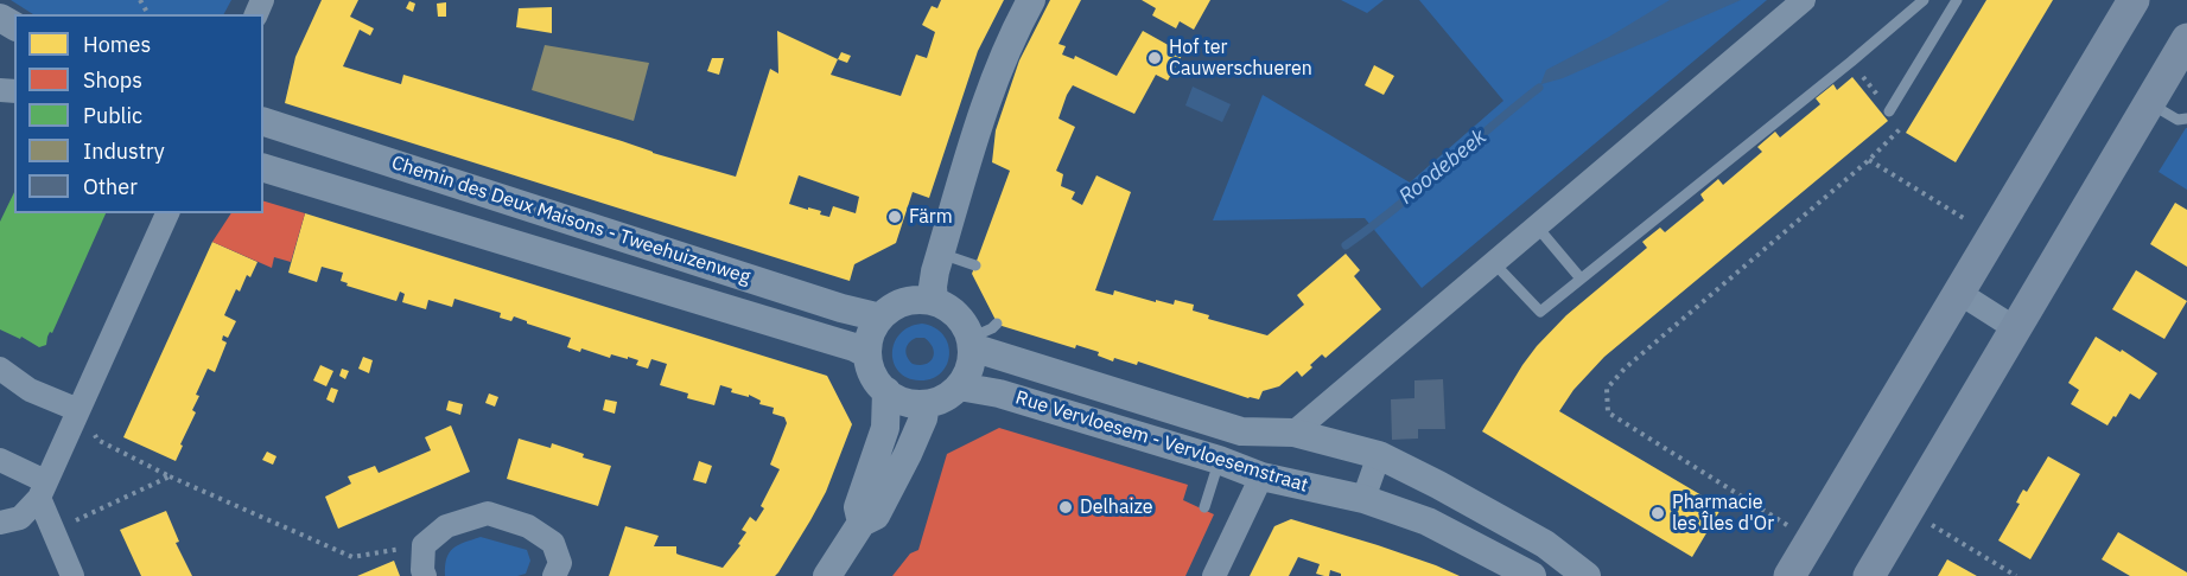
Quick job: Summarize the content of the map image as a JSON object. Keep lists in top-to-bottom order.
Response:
{
  "streets": {
    "street": ["Chemin des Deux Maisons - Tweehuizenweg", "Rue Vervloesem - Vervloesemstraat"]
  },
  "crossings": [
    ["Chemin des Deux Maisons - Tweehuizenweg", "Rue Vervloesem - Vervloesemstraat"]
  ],
  "water": ["Roodebeek"],
  "places": [
    "Hof ter Cauwerschueren",
    "Färm",
    "Delhaize",
    "Pharmacie les Îles d'Or"
  ],
  "legend": [
    "Homes",
    "Shops",
    "Public",
    "Industry",
    "Other"
  ]
}
